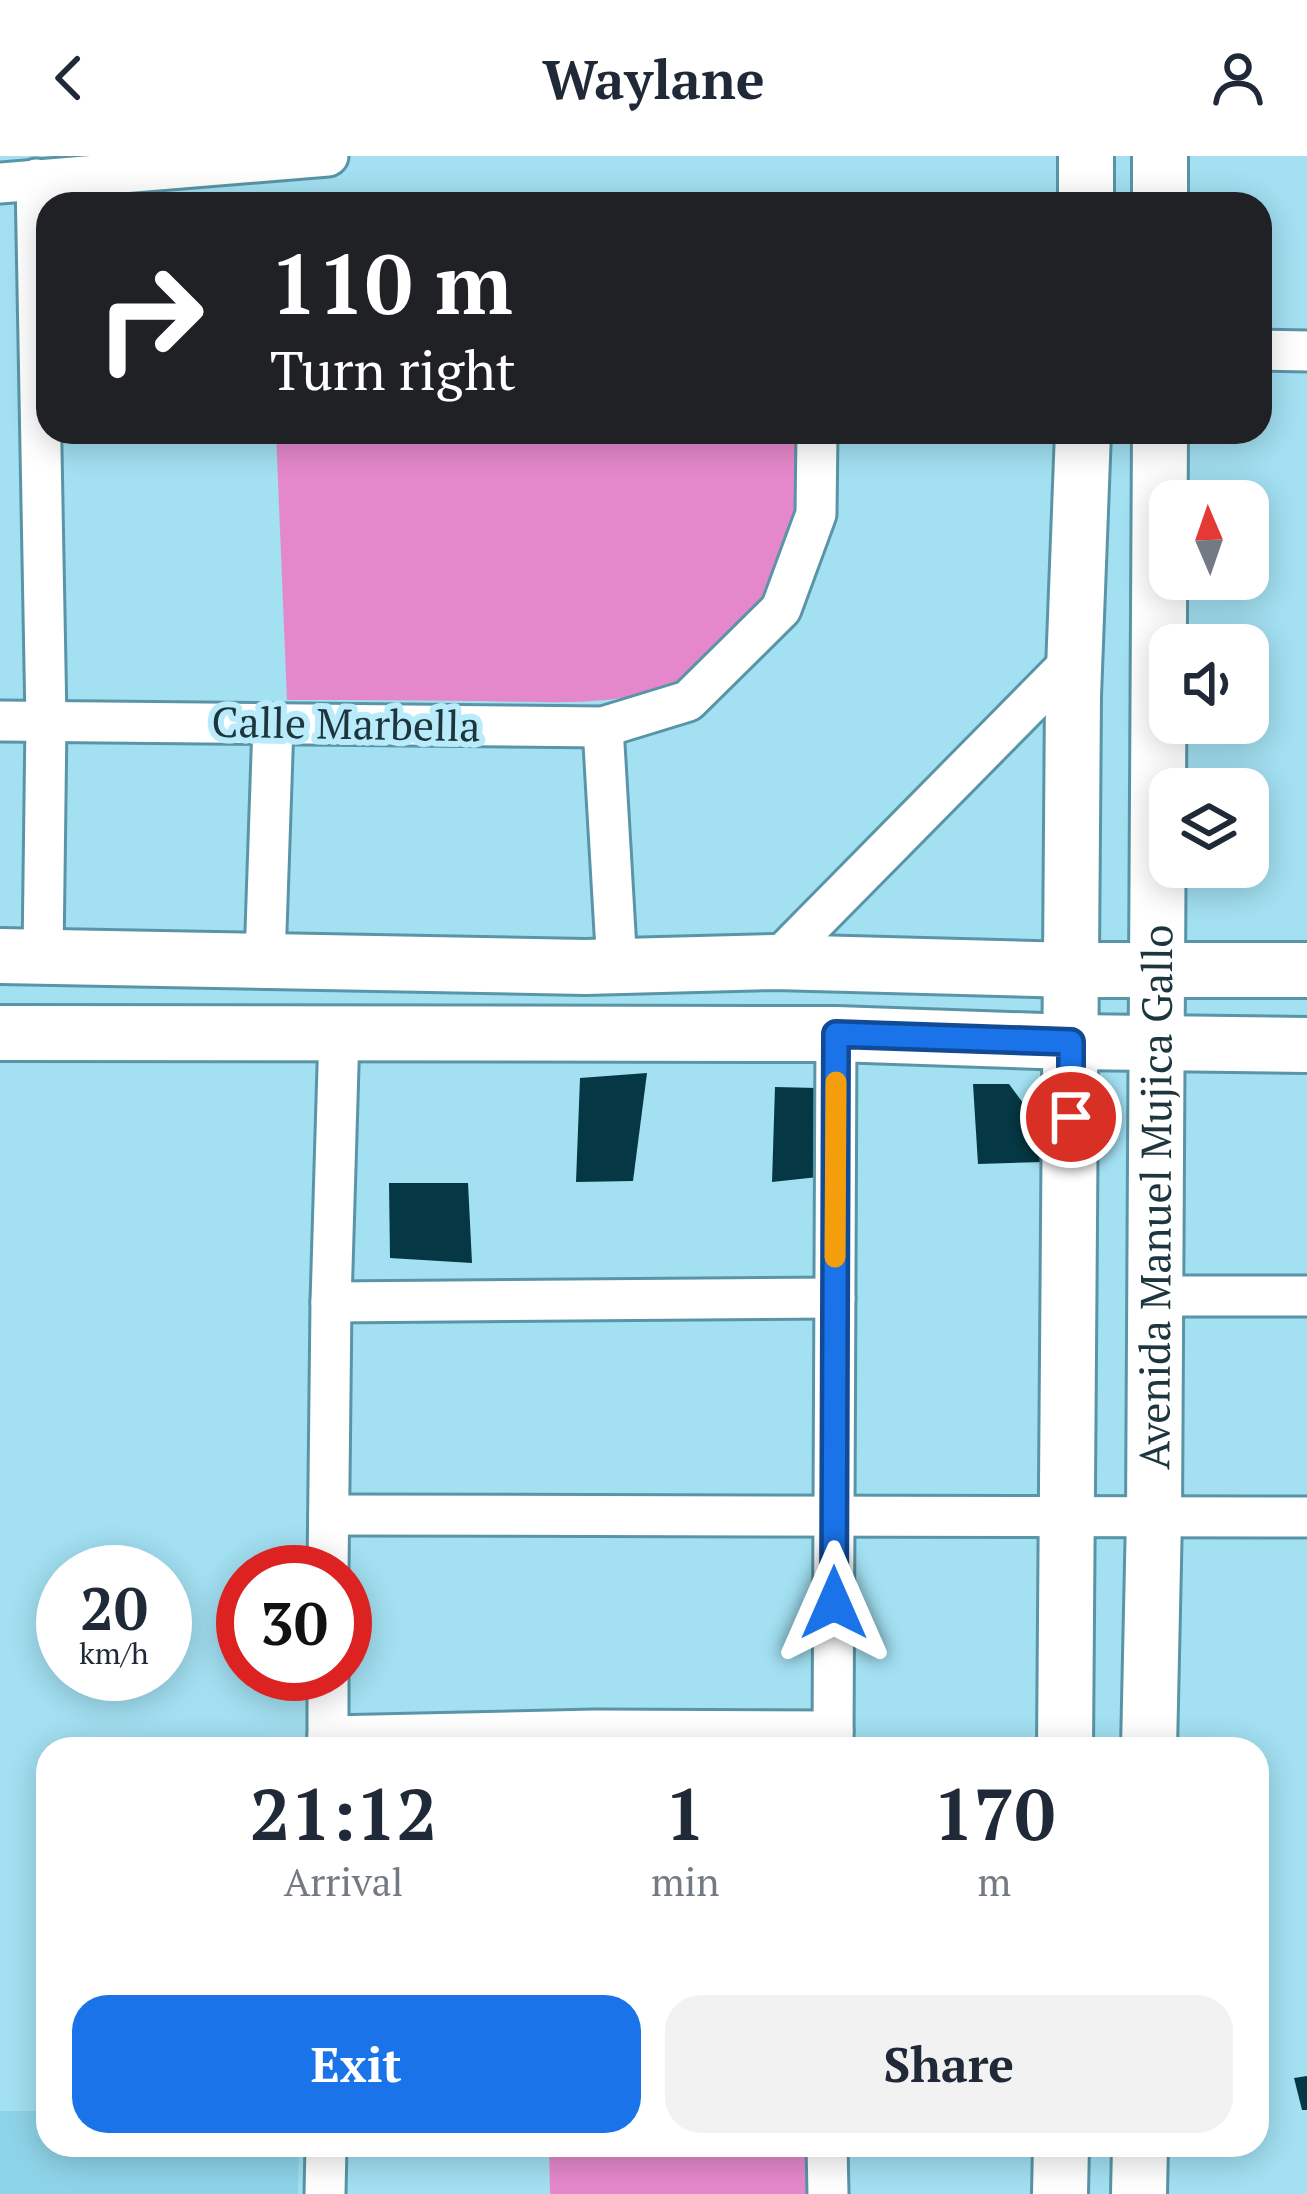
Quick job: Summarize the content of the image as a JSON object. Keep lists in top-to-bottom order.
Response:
{
  "streets": {
    "street": ["Calle Marbella", "Avenida Manuel Mujica Gallo"]
  },
  "north": "top",
  "page": {
    "header": "Waylane",
    "turn": ["110 m", "Turn right"],
    "speed": "20 km/h",
    "limit": "30",
    "eta": [
      "21:12",
      "Arrival",
      "1",
      "min",
      "170",
      "m"
    ],
    "buttons": ["Exit", "Share"]
  }
}
